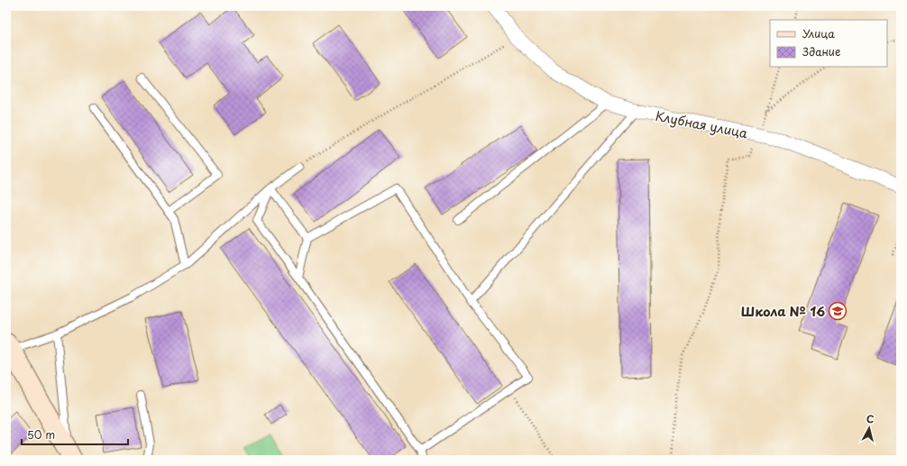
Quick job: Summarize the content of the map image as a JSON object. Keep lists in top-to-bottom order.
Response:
{
  "streets": {
    "street": ["Клубная улица"]
  },
  "places": {
    "school or university": ["Школа № 16"]
  },
  "legend": ["Улица", "Здание"],
  "scale_bar": "50 m",
  "north": "top"
}
